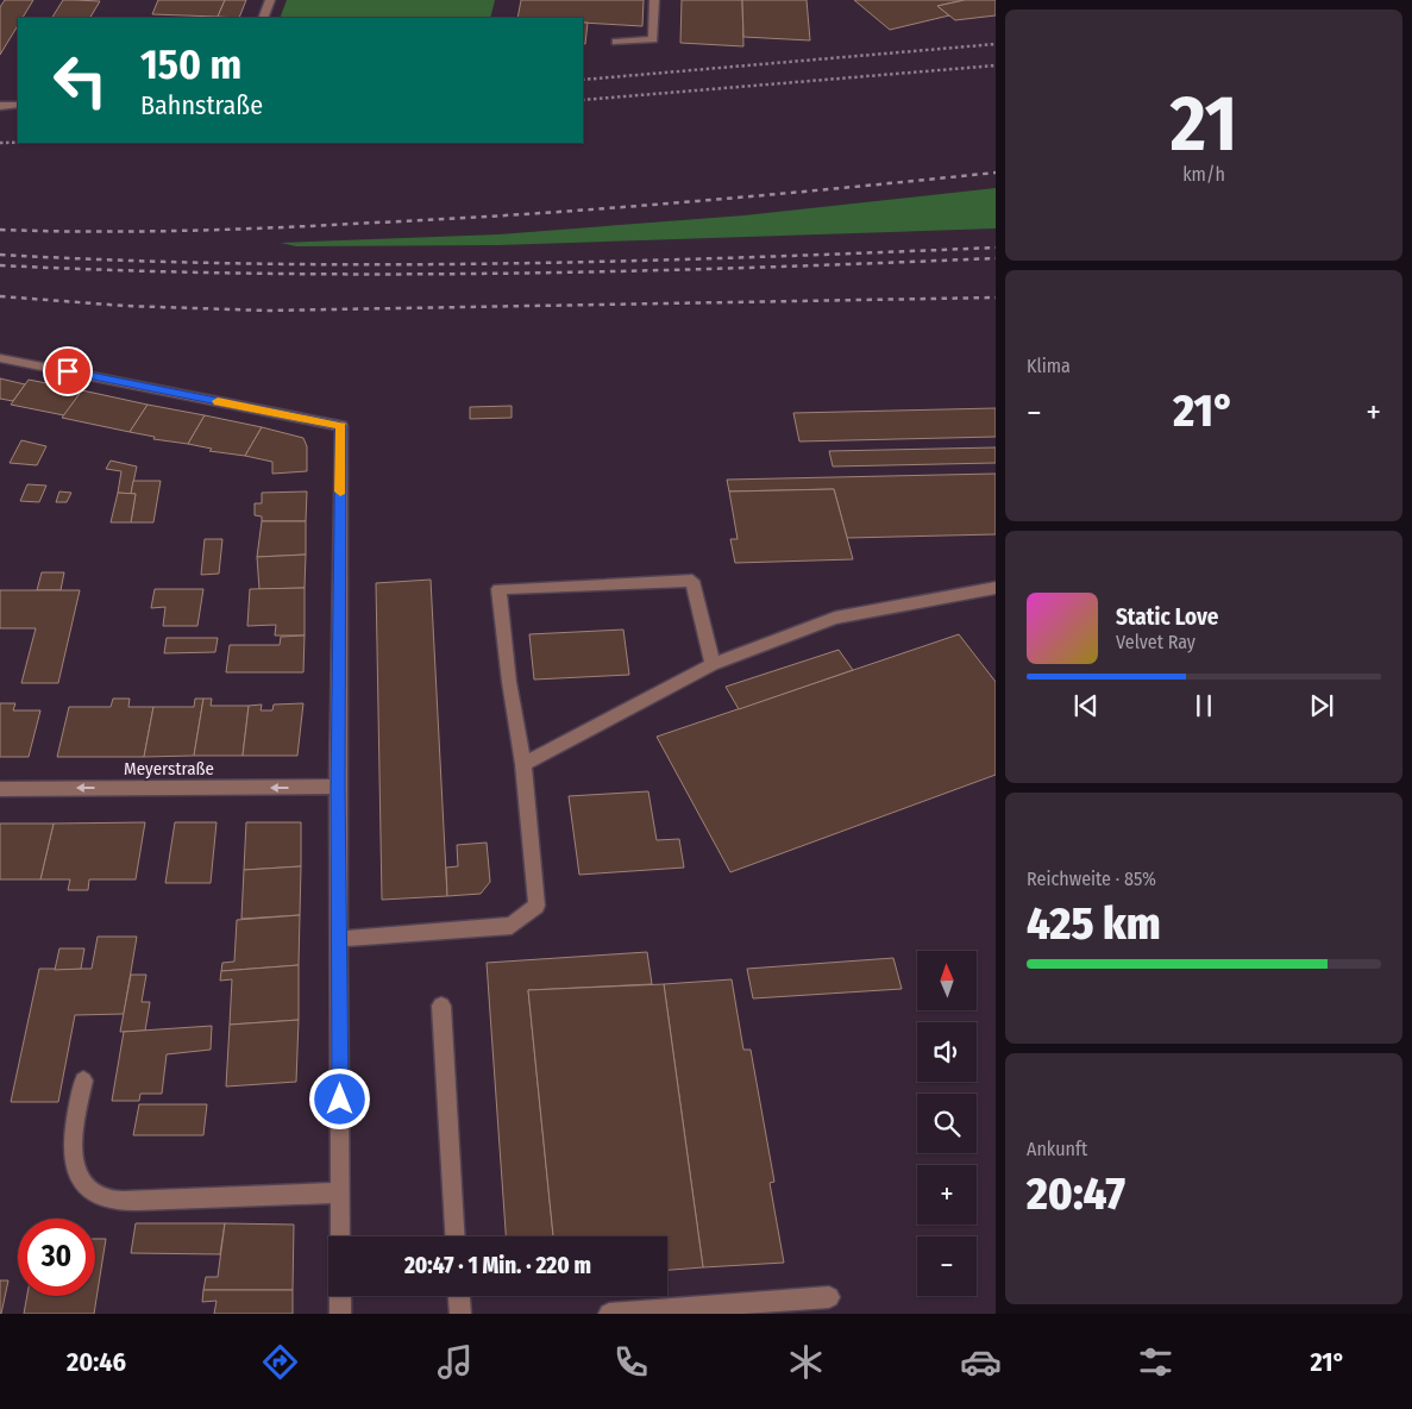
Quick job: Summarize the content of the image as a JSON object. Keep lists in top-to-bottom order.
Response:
{
  "streets": {
    "street": ["Meyerstraße"]
  },
  "one_way": ["Meyerstraße"],
  "north": "top",
  "page": {
    "tile": [
      ["21", "km/h"],
      "Klima",
      ["Reichweite · 85%", "425 km"],
      ["Ankunft", "20:47"]
    ],
    "turn": ["150 m", "Bahnstraße"],
    "heat": ["−", "21°", "+"],
    "song": ["Static Love", "Velvet Ray"],
    "map_buttons": ["+", "−"],
    "limit": "30",
    "trip": "20:47 · 1 Min. · 220 m",
    "tabs": ["20:46", "21°"]
  }
}
